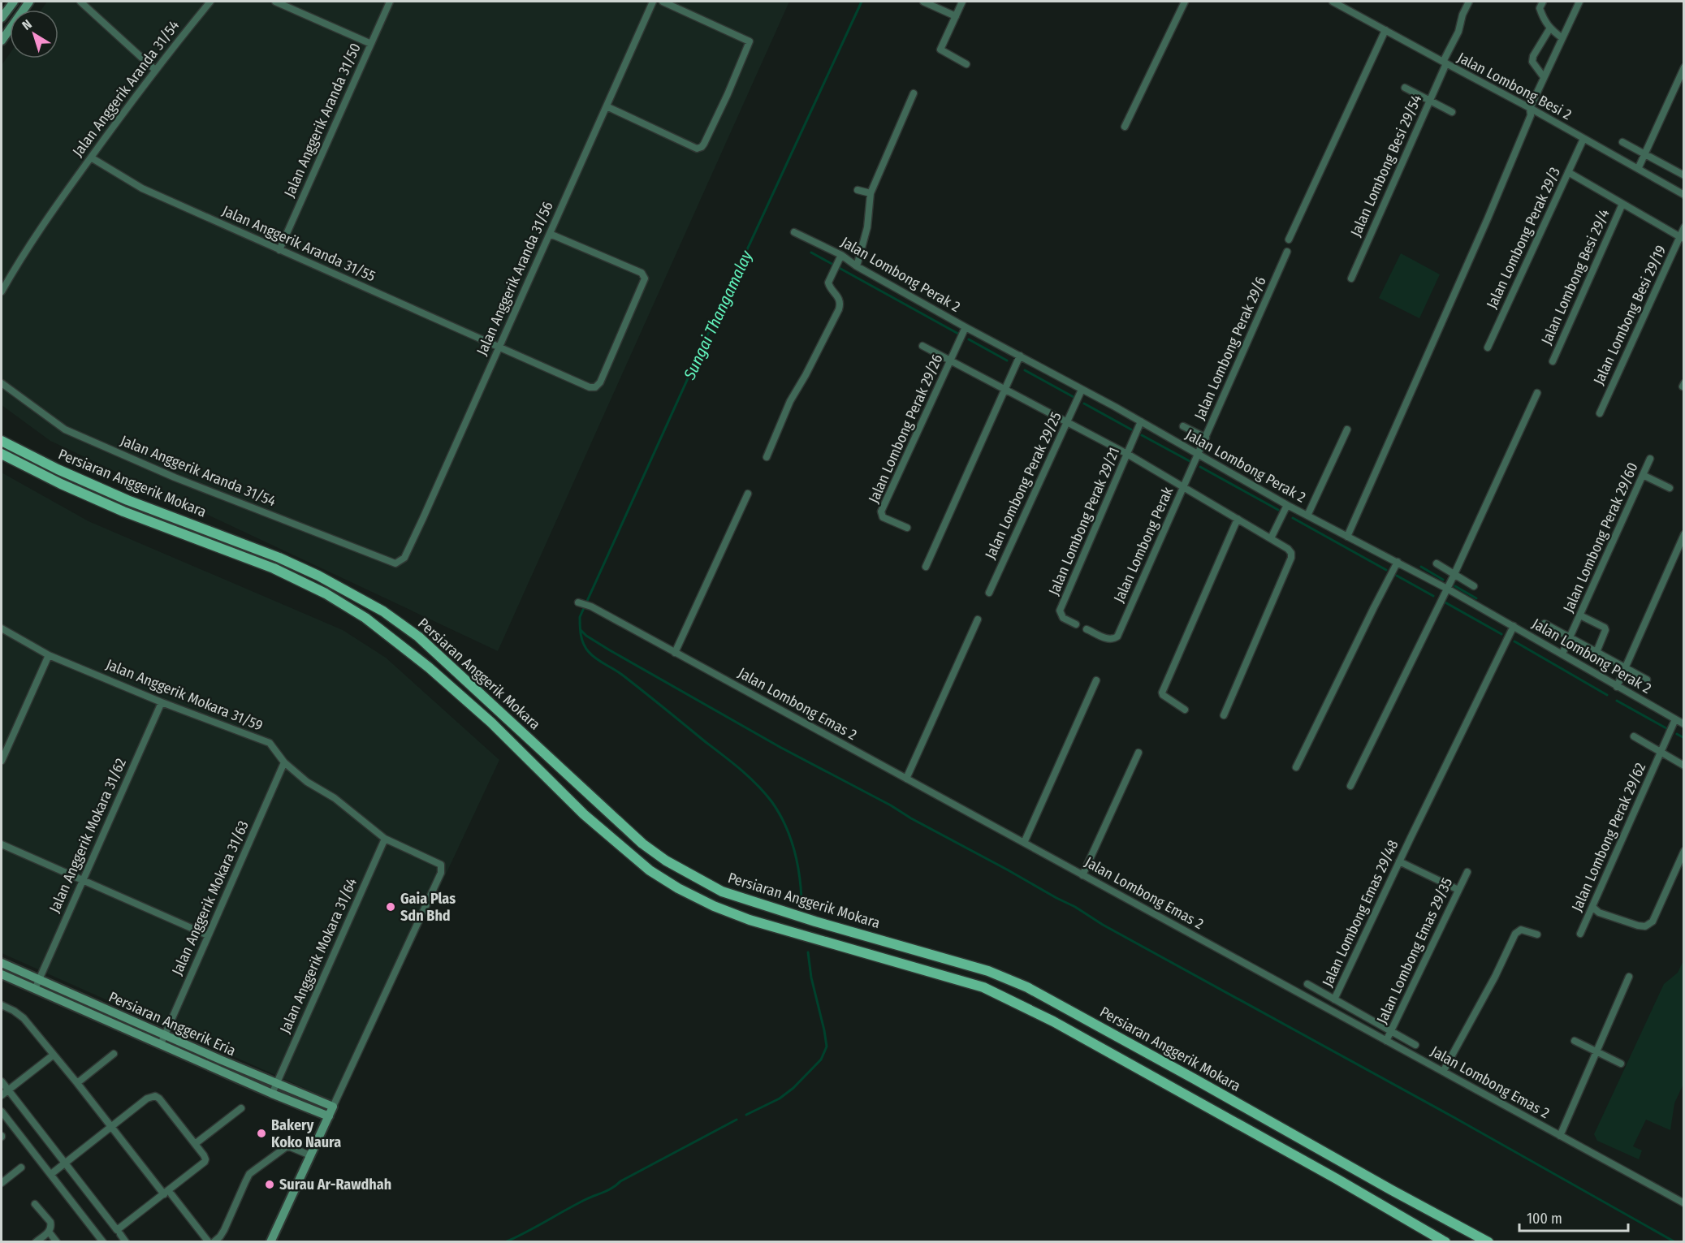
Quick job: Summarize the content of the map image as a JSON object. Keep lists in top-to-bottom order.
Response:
{
  "streets": {
    "main road": ["Persiaran Anggerik Mokara"],
    "street": [
      "Jalan Lombong Besi 2",
      "Jalan Anggerik Aranda 31/54",
      "Jalan Anggerik Aranda 31/50",
      "Jalan Lombong Besi 29/54",
      "Jalan Lombong Perak 29/3",
      "Jalan Anggerik Aranda 31/55",
      "Jalan Lombong Perak 2",
      "Jalan Lombong Besi 29/4",
      "Jalan Anggerik Aranda 31/56",
      "Jalan Lombong Besi 29/19",
      "Jalan Lombong Perak 29/6",
      "Jalan Lombong Perak 29/26",
      "Jalan Lombong Perak 29/25",
      "Jalan Lombong Perak 29/21",
      "Jalan Lombong Perak 29/60",
      "Jalan Lombong Perak",
      "Jalan Anggerik Mokara 31/59",
      "Jalan Lombong Emas 2",
      "Jalan Anggerik Mokara 31/62",
      "Jalan Lombong Perak 29/62",
      "Jalan Anggerik Mokara 31/63",
      "Jalan Lombong Emas 29/48",
      "Jalan Lombong Emas 29/35",
      "Jalan Anggerik Mokara 31/64",
      "Persiaran Anggerik Eria"
    ]
  },
  "crossings": [
    ["Jalan Lombong Besi 2", "Jalan Lombong Besi 29/54"],
    ["Jalan Lombong Besi 2", "Jalan Lombong Perak 29/3"],
    ["Jalan Anggerik Aranda 31/54", "Jalan Anggerik Aranda 31/55"],
    ["Jalan Anggerik Aranda 31/54", "Jalan Anggerik Aranda 31/56"],
    ["Jalan Anggerik Aranda 31/50", "Jalan Anggerik Aranda 31/55"],
    ["Jalan Anggerik Aranda 31/55", "Jalan Anggerik Aranda 31/56"],
    ["Jalan Lombong Perak 2", "Jalan Lombong Perak 29/6"],
    ["Jalan Lombong Perak 2", "Jalan Lombong Perak 29/26"],
    ["Jalan Lombong Perak 2", "Jalan Lombong Perak 29/25"],
    ["Jalan Lombong Perak 2", "Jalan Lombong Perak 29/21"],
    ["Jalan Lombong Perak 2", "Jalan Lombong Perak 29/60"],
    ["Jalan Lombong Perak 2", "Jalan Lombong Perak"],
    ["Jalan Lombong Perak 2", "Jalan Lombong Perak 29/62"],
    ["Jalan Lombong Perak 2", "Jalan Lombong Emas 29/48"],
    ["Jalan Lombong Perak 29/6", "Jalan Lombong Perak"],
    ["Jalan Anggerik Mokara 31/59", "Jalan Anggerik Mokara 31/62"],
    ["Jalan Anggerik Mokara 31/59", "Jalan Anggerik Mokara 31/63"],
    ["Jalan Anggerik Mokara 31/59", "Jalan Anggerik Mokara 31/64"],
    ["Jalan Anggerik Mokara 31/59", "Persiaran Anggerik Eria"],
    ["Jalan Lombong Emas 2", "Jalan Lombong Emas 29/35"],
    ["Jalan Anggerik Mokara 31/62", "Persiaran Anggerik Eria"],
    ["Jalan Anggerik Mokara 31/63", "Persiaran Anggerik Eria"],
    ["Jalan Anggerik Mokara 31/64", "Persiaran Anggerik Eria"]
  ],
  "water": ["Sungai Thangamalay"],
  "places": ["Gaia Plas Sdn Bhd", "Bakery Koko Naura", "Surau Ar-Rawdhah"],
  "scale_bar": "100 m",
  "north": "top left"
}
